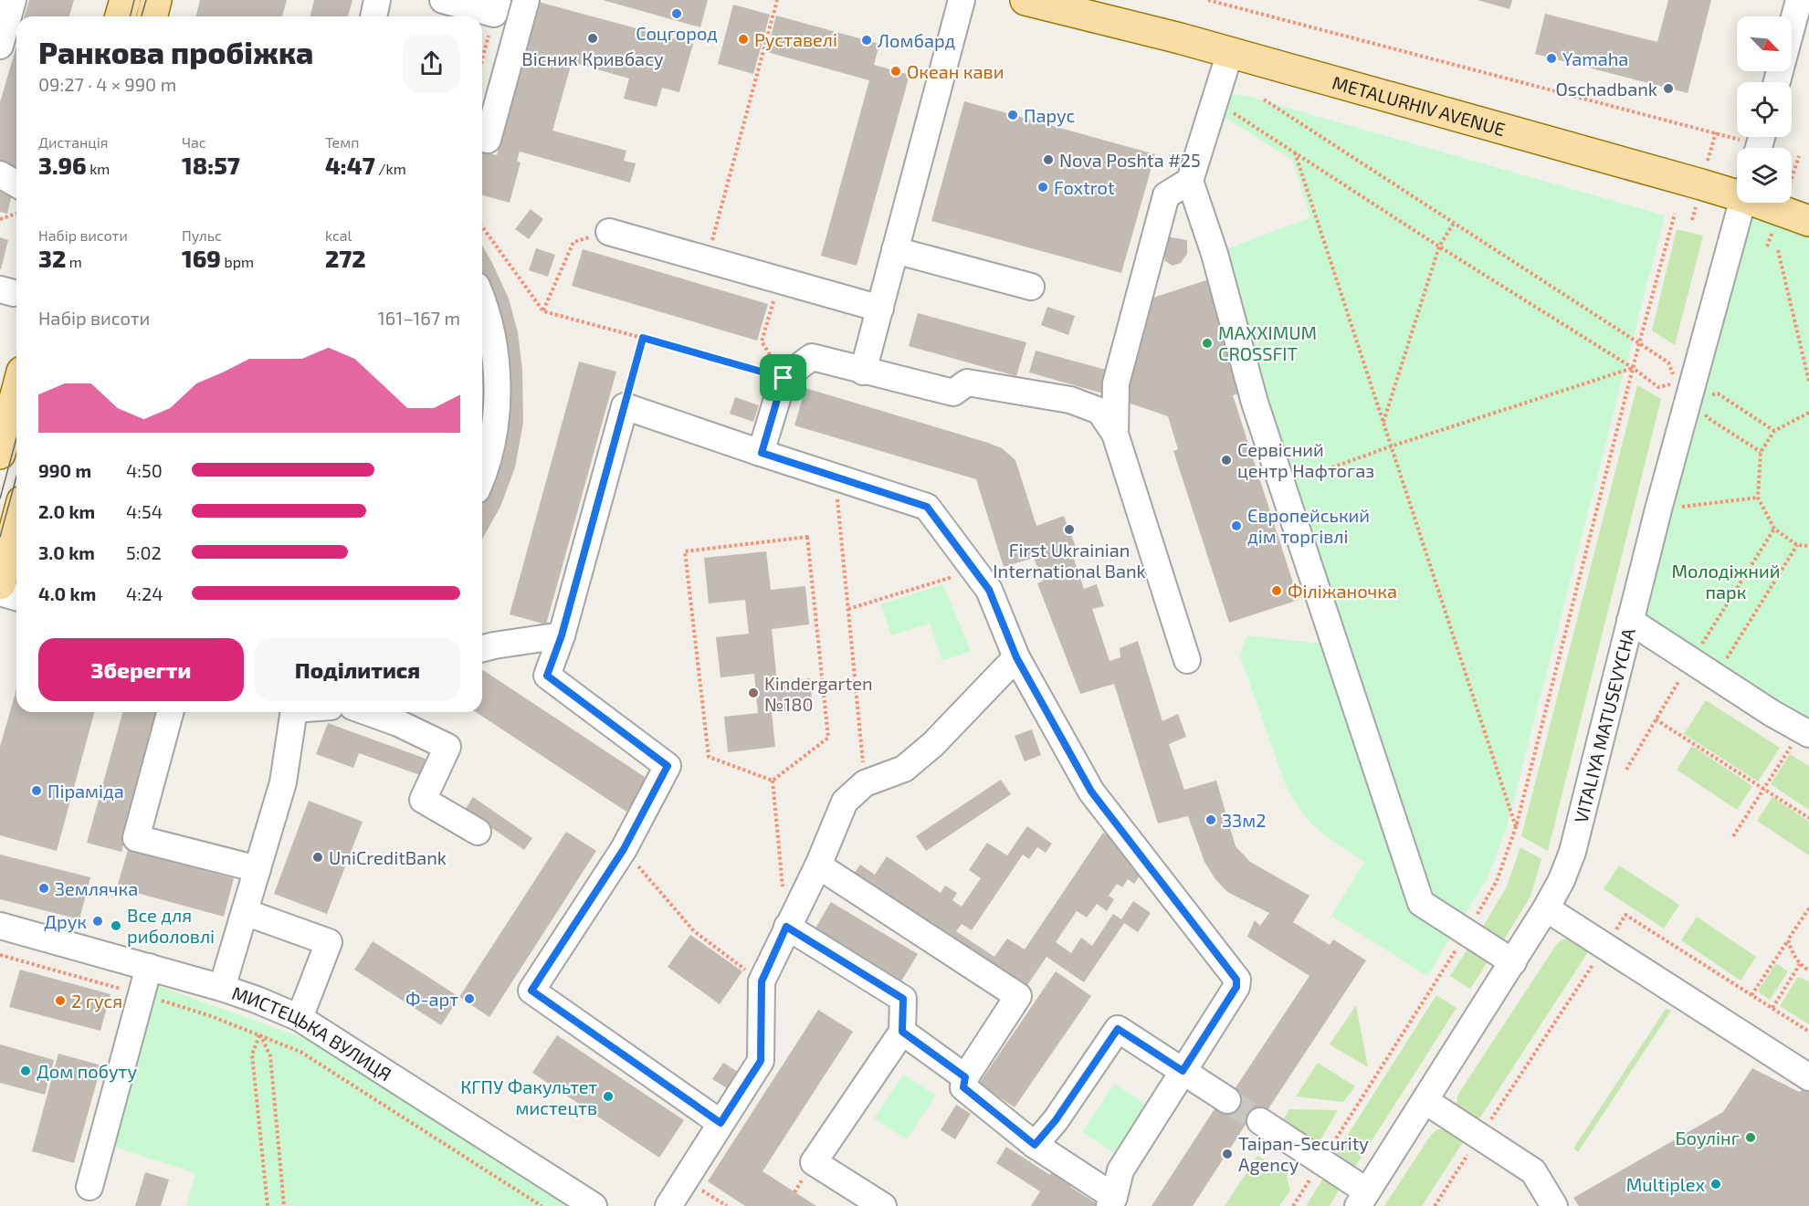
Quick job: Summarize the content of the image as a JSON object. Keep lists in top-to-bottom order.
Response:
{
  "streets": {
    "main road": ["METALURHIV AVENUE"],
    "street": ["VITALIYA MATUSEVYCHA", "МИСТЕЦЬКА ВУЛИЦЯ"]
  },
  "parks": ["Молодіжний парк"],
  "places": [
    "Соцгород",
    "Вісник Кривбасу",
    "Руставелі",
    "Ломбард",
    "Yamaha",
    "Океан кави",
    "Oschadbank",
    "Парус",
    "Nova Poshta #25",
    "Foxtrot",
    "MAXXIMUM CROSSFIT",
    "Сервісний центр Нафтогаз",
    "Європейський дім торгівлі",
    "First Ukrainian International Bank",
    "Філіжаночка",
    "Kindergarten №180",
    "Піраміда",
    "33м2",
    "UniCreditBank",
    "Землячка",
    "Друк",
    "Все для риболовлі",
    "Ф-арт",
    "2 гуся",
    "Дом побуту",
    "КГПУ Факультет мистецтв",
    "Боулінг",
    "Taipan-Security Agency",
    "Multiplex"
  ],
  "north": "bottom right",
  "page": {
    "heading": ["Ранкова пробіжка", "09:27 · 4 × 990 m"],
    "stats": [
      ["Дистанція", "3.96 km"],
      ["Час", "18:57"],
      ["Темп", "4:47 /km"],
      ["Набір висоти", "32 m"],
      ["Пульс", "169 bpm"],
      ["kcal", "272"]
    ],
    "chart": ["Набір висоти", "161–167 m"],
    "list": [
      {
        "name": "990 m",
        "note": "4:50"
      },
      {
        "name": "2.0 km",
        "note": "4:54"
      },
      {
        "name": "3.0 km",
        "note": "5:02"
      },
      {
        "name": "4.0 km",
        "note": "4:24"
      }
    ],
    "buttons": ["Зберегти", "Поділитися"]
  }
}
